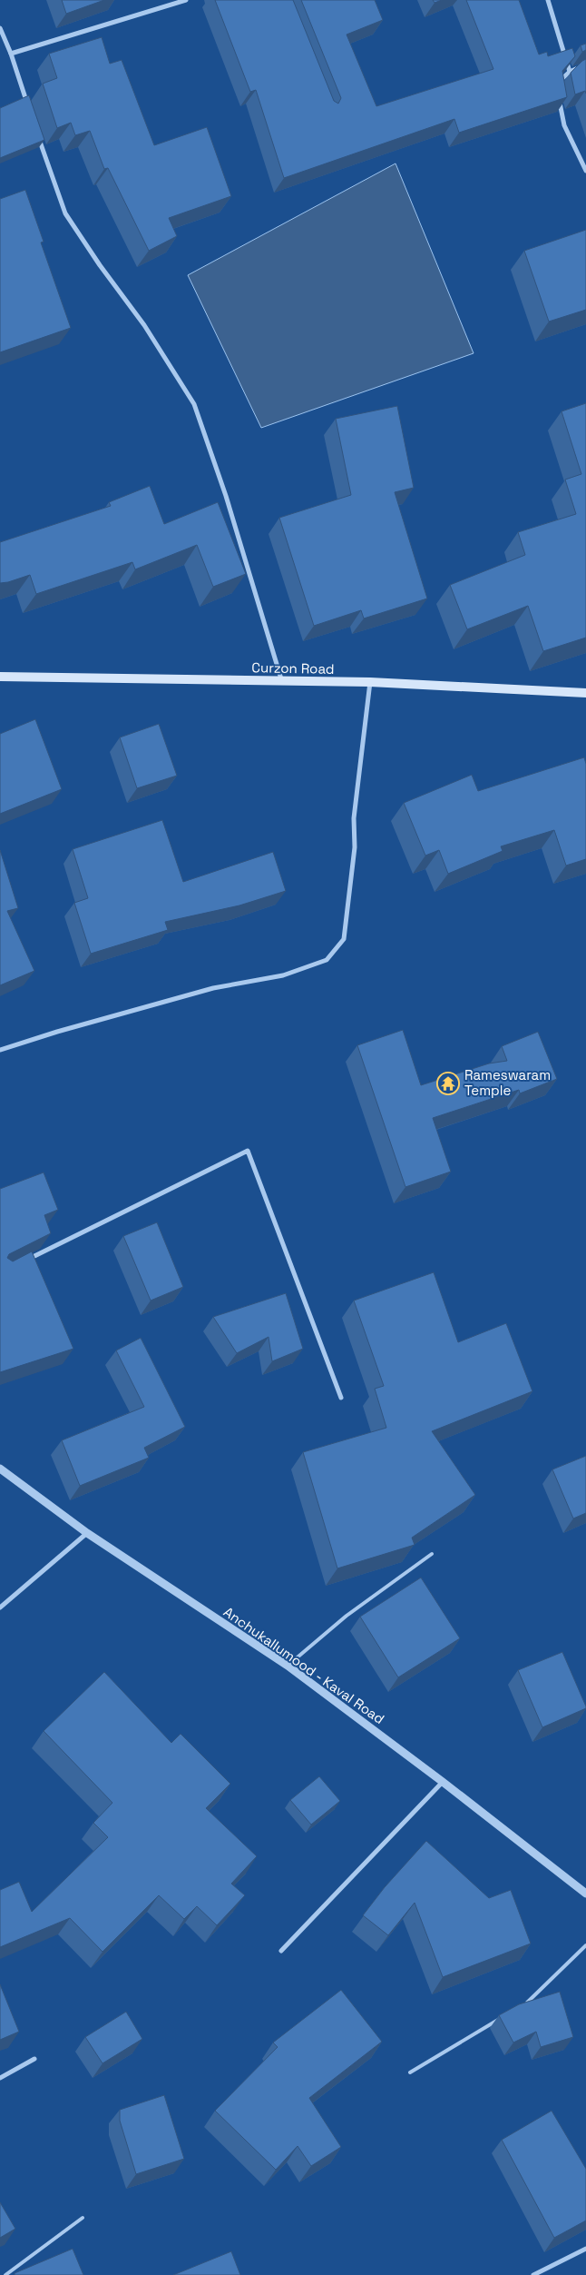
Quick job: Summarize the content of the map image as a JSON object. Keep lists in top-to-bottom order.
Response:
{
  "streets": {
    "main road": ["Curzon Road"],
    "street": ["Anchukallumood - Kaval Road"]
  },
  "places": {
    "temple": ["Rameswaram Temple"]
  }
}
